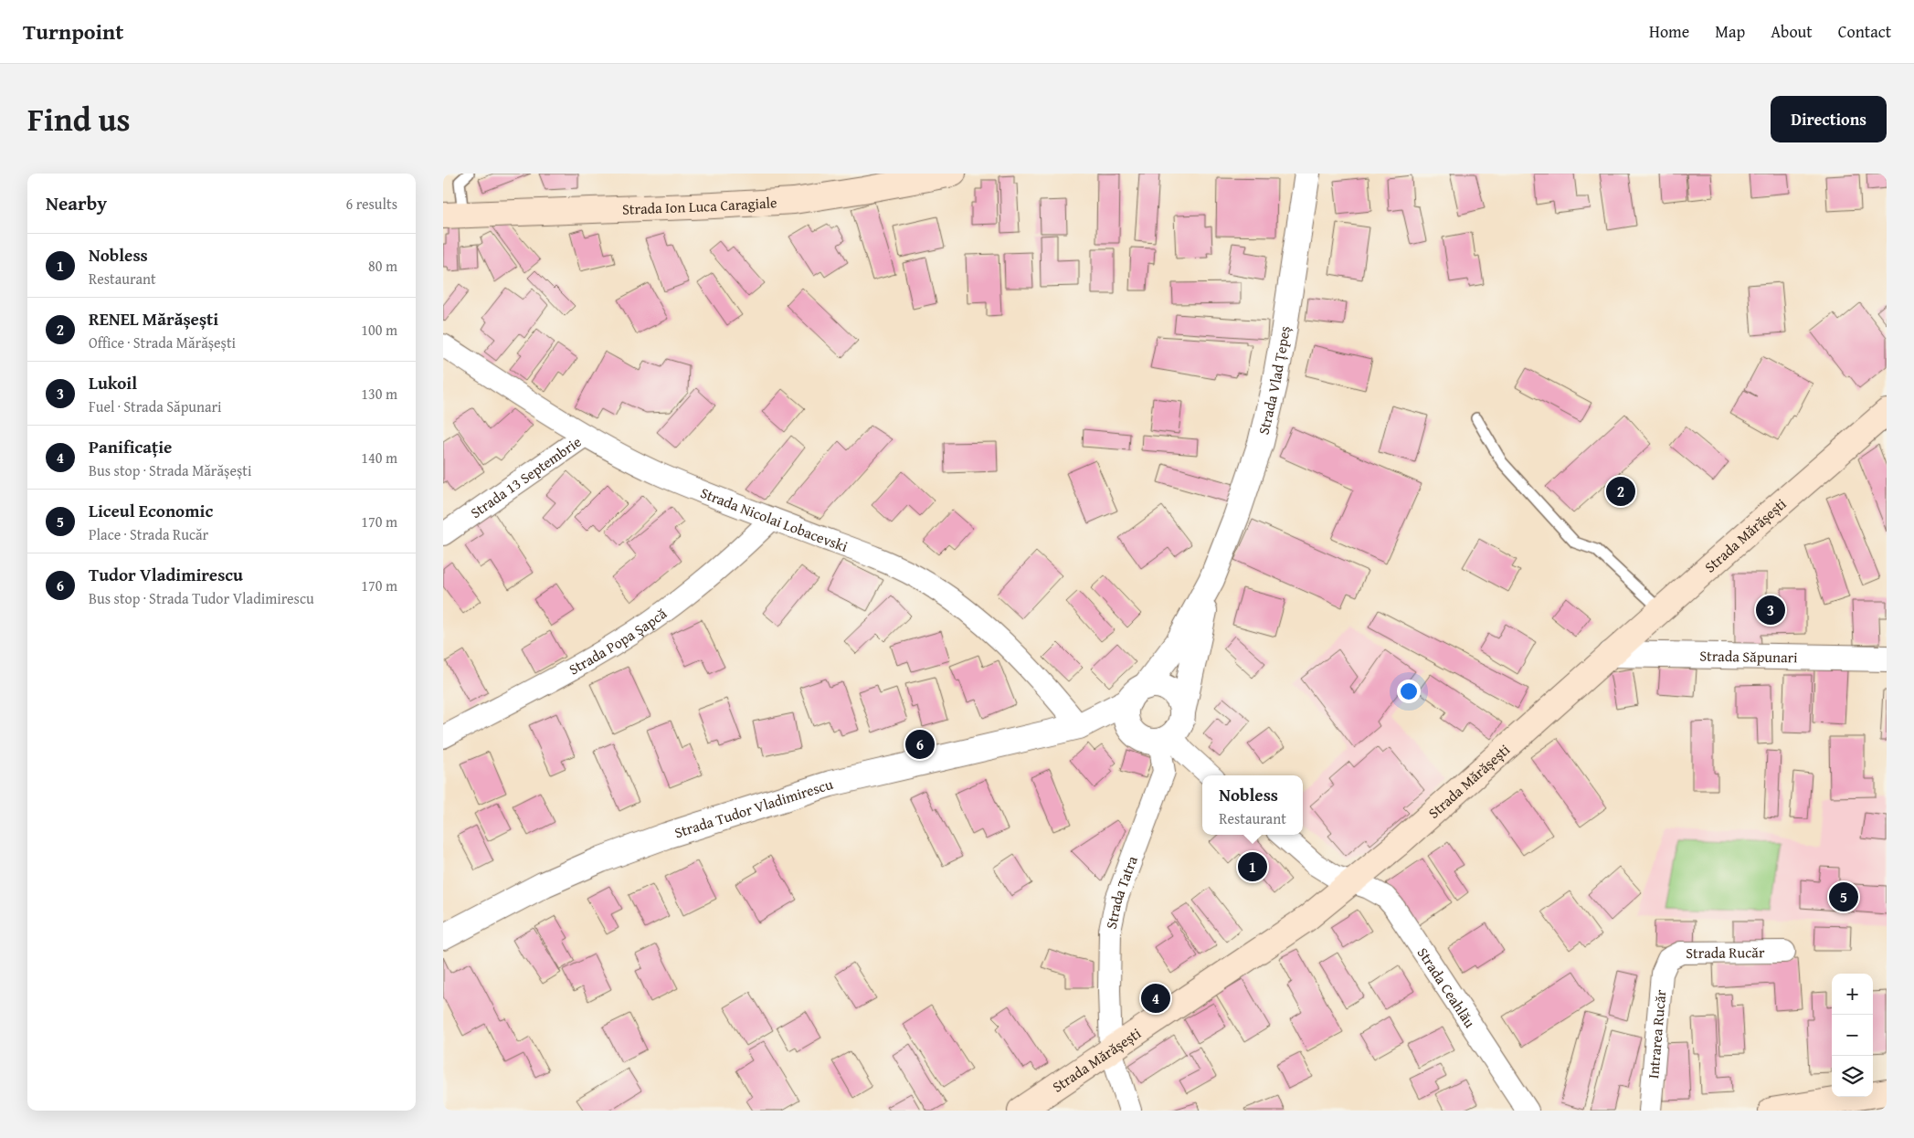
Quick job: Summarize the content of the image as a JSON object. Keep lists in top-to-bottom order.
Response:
{
  "streets": {
    "main road": ["Strada Ion Luca Caragiale", "Strada Mărășești"],
    "street": [
      "Strada Vlad Țepeș",
      "Strada 13 Septembrie",
      "Strada Nicolai Lobacevski",
      "Strada Popa Șapcă",
      "Strada Săpunari",
      "Strada Tudor Vladimirescu",
      "Strada Tatra",
      "Strada Rucăr",
      "Strada Ceahlău",
      "Intrarea Rucăr"
    ]
  },
  "crossings": [
    ["Strada Vlad Țepeș", "Strada Tudor Vladimirescu"],
    ["Strada Vlad Țepeș", "Strada Tatra"],
    ["Strada 13 Septembrie", "Strada Nicolai Lobacevski"],
    ["Strada Nicolai Lobacevski", "Strada Popa Șapcă"],
    ["Strada Nicolai Lobacevski", "Strada Tudor Vladimirescu"],
    ["Strada Mărășești", "Strada Săpunari"],
    ["Strada Mărășești", "Strada Tatra"],
    ["Strada Mărășești", "Strada Ceahlău"],
    ["Strada Tudor Vladimirescu", "Strada Tatra"],
    ["Strada Rucăr", "Intrarea Rucăr"]
  ],
  "page": {
    "header": "Turnpoint",
    "nav": [
      "Home",
      "Map",
      "About",
      "Contact"
    ],
    "title": "Find us",
    "buttons": "Directions",
    "heading": ["Nearby", "6 results"],
    "list": [
      {
        "mark": "1",
        "name": "Nobless",
        "note": "Restaurant",
        "value": "80 m"
      },
      {
        "mark": "2",
        "name": "RENEL Mărășești",
        "note": "Office · Strada Mărășești",
        "value": "100 m"
      },
      {
        "mark": "3",
        "name": "Lukoil",
        "note": "Fuel · Strada Săpunari",
        "value": "130 m"
      },
      {
        "mark": "4",
        "name": "Panificație",
        "note": "Bus stop · Strada Mărășești",
        "value": "140 m"
      },
      {
        "mark": "5",
        "name": "Liceul Economic",
        "note": "Place · Strada Rucăr",
        "value": "170 m"
      },
      {
        "mark": "6",
        "name": "Tudor Vladimirescu",
        "note": "Bus stop · Strada Tudor Vladimirescu",
        "value": "170 m"
      }
    ],
    "pins": [
      "2",
      "3",
      "6",
      "1",
      "5",
      "4"
    ],
    "popup": ["Nobless", "Restaurant"],
    "map_buttons": ["+", "−"]
  }
}
